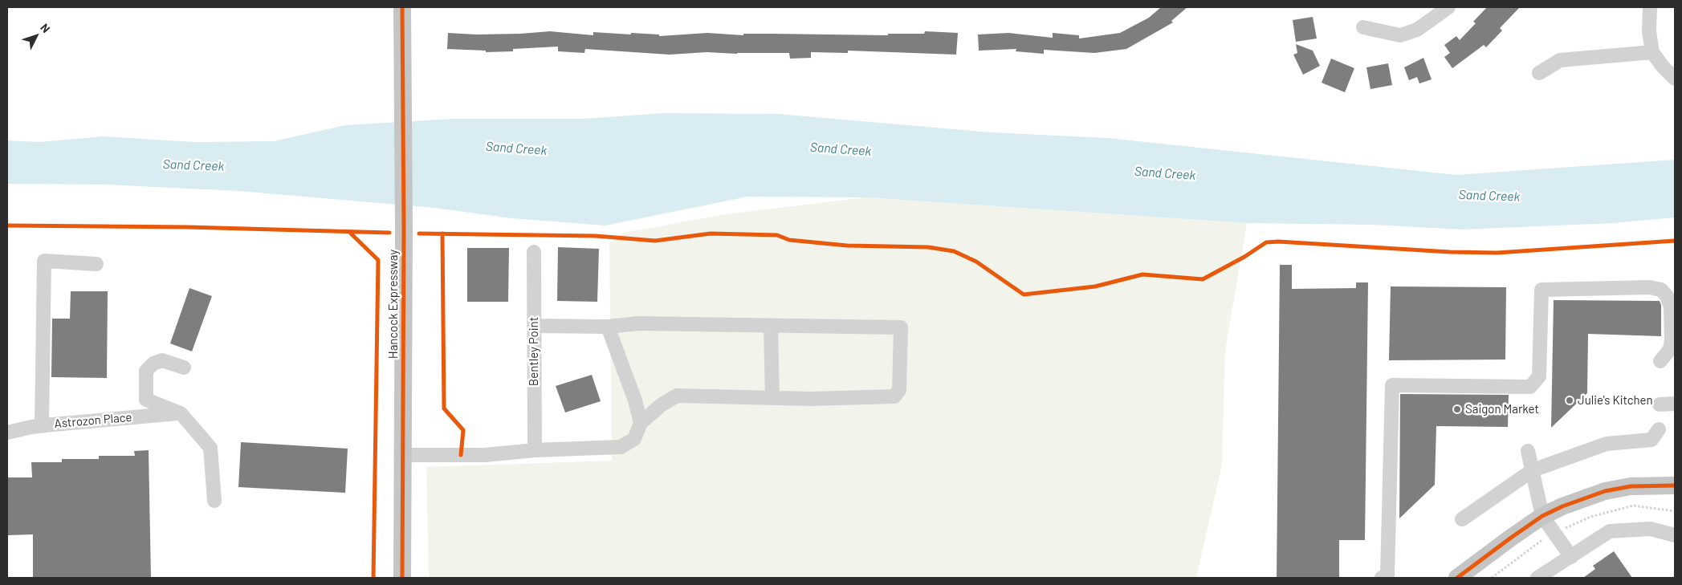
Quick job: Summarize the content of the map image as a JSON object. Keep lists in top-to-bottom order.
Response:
{
  "streets": {
    "main road": ["Hancock Expressway"],
    "street": ["Bentley Point", "Astrozon Place"]
  },
  "water": ["Sand Creek"],
  "places": ["Julie's Kitchen", "Saigon Market"],
  "north": "top right"
}
